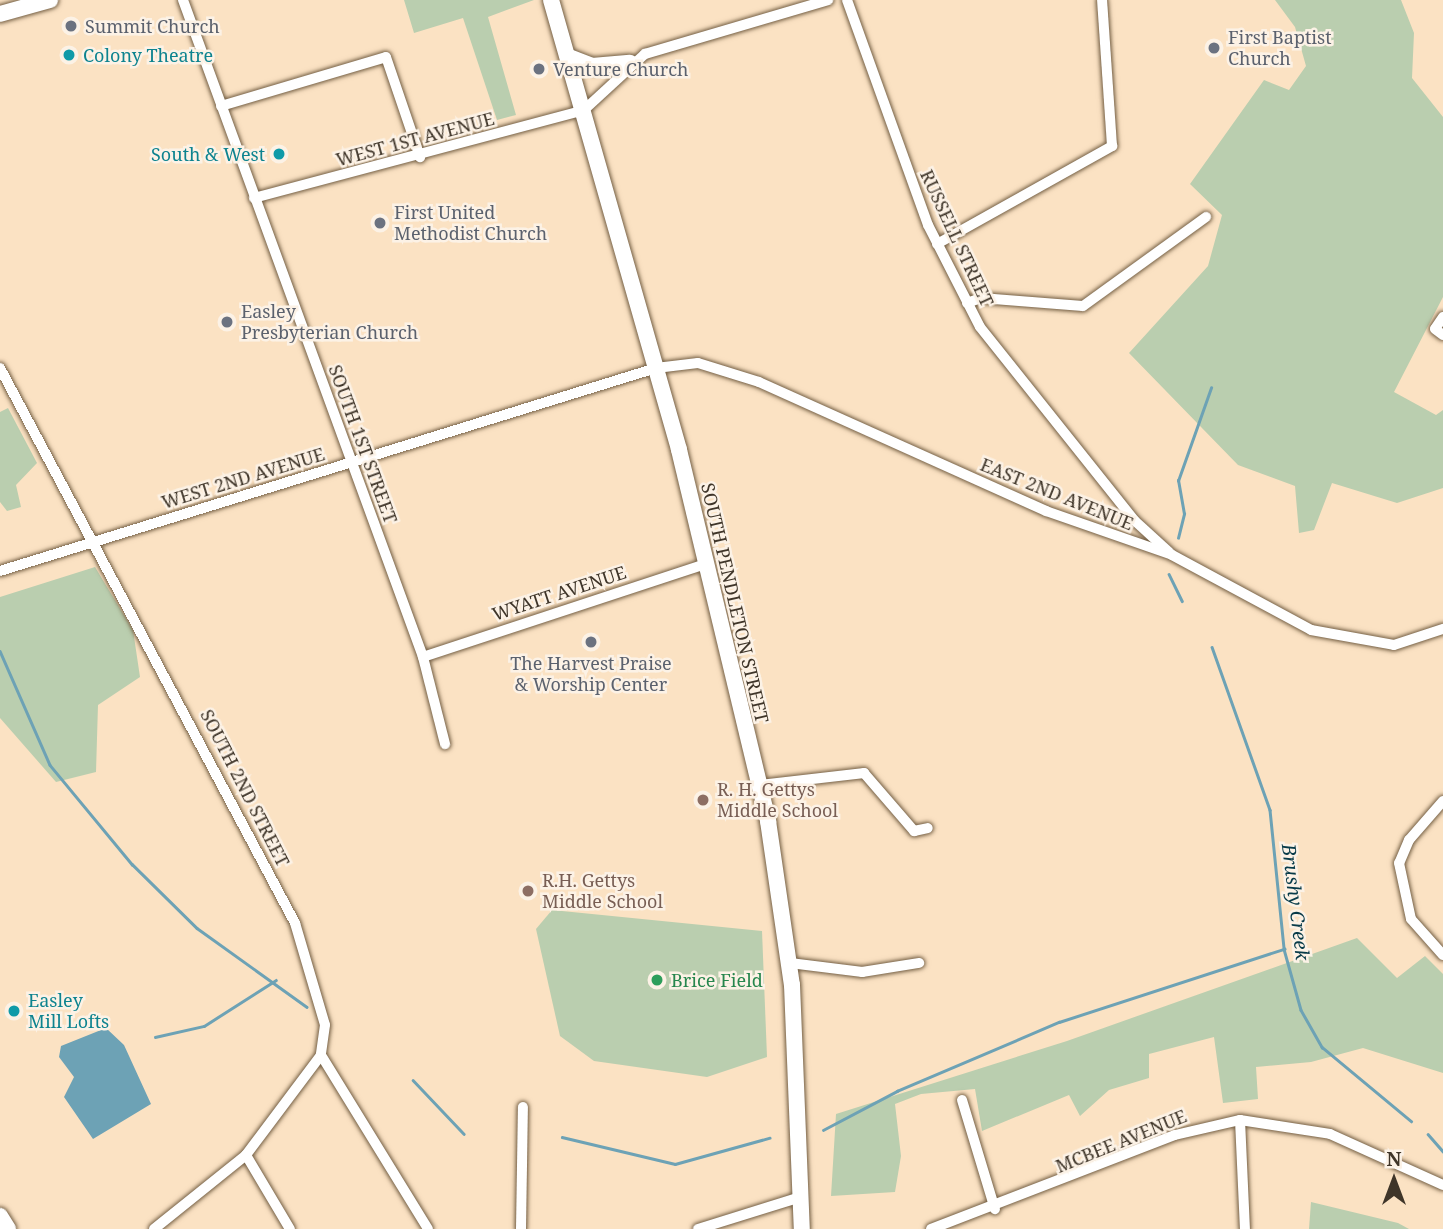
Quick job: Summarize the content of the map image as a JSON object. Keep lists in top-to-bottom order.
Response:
{
  "streets": {
    "main road": ["SOUTH PENDLETON STREET"],
    "street": [
      "WEST 1ST AVENUE",
      "RUSSELL STREET",
      "SOUTH 1ST STREET",
      "WEST 2ND AVENUE",
      "EAST 2ND AVENUE",
      "WYATT AVENUE",
      "SOUTH 2ND STREET",
      "MCBEE AVENUE"
    ]
  },
  "crossings": [
    ["WEST 1ST AVENUE", "SOUTH 1ST STREET"],
    ["WEST 1ST AVENUE", "SOUTH PENDLETON STREET"],
    ["RUSSELL STREET", "EAST 2ND AVENUE"],
    ["SOUTH 1ST STREET", "WEST 2ND AVENUE"],
    ["SOUTH 1ST STREET", "WYATT AVENUE"],
    ["WEST 2ND AVENUE", "EAST 2ND AVENUE"],
    ["WEST 2ND AVENUE", "SOUTH PENDLETON STREET"],
    ["WEST 2ND AVENUE", "SOUTH 2ND STREET"],
    ["EAST 2ND AVENUE", "SOUTH PENDLETON STREET"],
    ["WYATT AVENUE", "SOUTH PENDLETON STREET"]
  ],
  "water": ["Brushy Creek"],
  "places": [
    "Summit Church",
    "First Baptist Church",
    "Colony Theatre",
    "Venture Church",
    "South & West",
    "First United Methodist Church",
    "Easley Presbyterian Church",
    "The Harvest Praise & Worship Center",
    "R. H. Gettys Middle School",
    "R.H. Gettys Middle School",
    "Brice Field",
    "Easley Mill Lofts"
  ],
  "north": "top"
}
